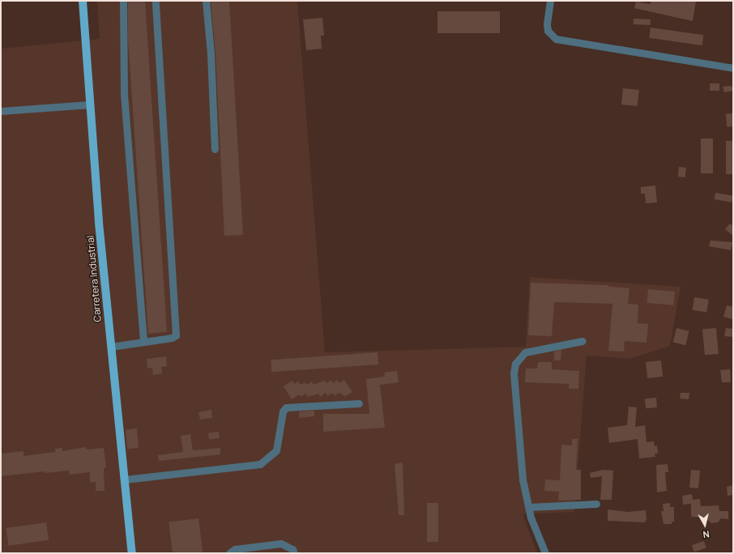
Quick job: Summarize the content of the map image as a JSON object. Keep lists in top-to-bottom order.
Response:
{
  "streets": {
    "main road": ["Carretera Industrial"]
  },
  "north": "bottom"
}
